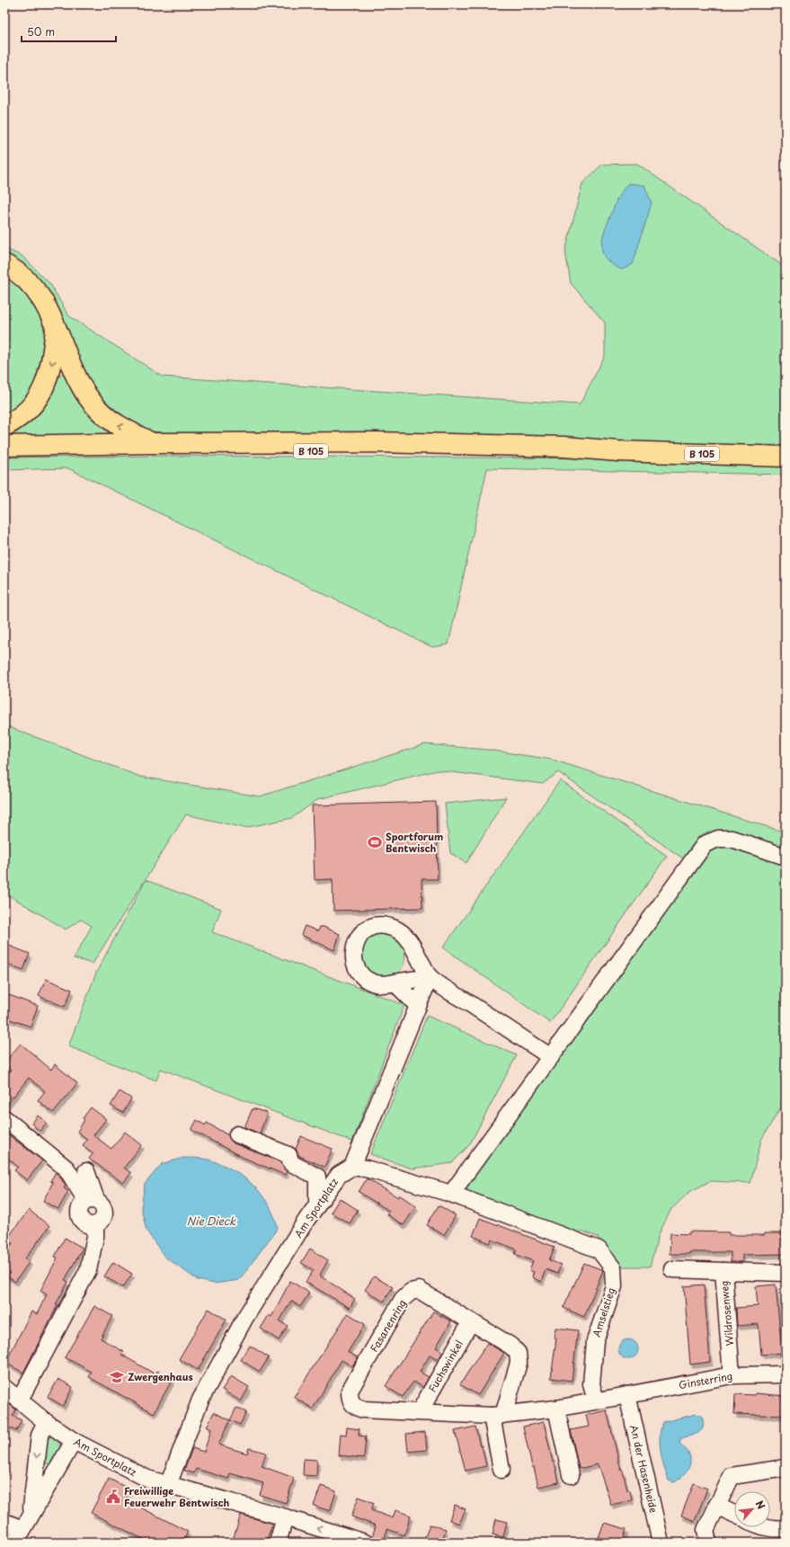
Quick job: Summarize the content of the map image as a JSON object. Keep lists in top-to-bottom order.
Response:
{
  "streets": {
    "highway": ["B 105"],
    "street": [
      "Am Sportplatz",
      "Amselstieg",
      "Wildrosenweg",
      "Fasanenring",
      "Fuchswinkel",
      "Ginsterring",
      "An der Hasenheide"
    ]
  },
  "crossings": [
    ["Amselstieg", "Fasanenring"],
    ["Wildrosenweg", "Ginsterring"],
    ["Fasanenring", "Fuchswinkel"],
    ["Fasanenring", "Ginsterring"],
    ["Fasanenring", "An der Hasenheide"],
    ["Ginsterring", "An der Hasenheide"]
  ],
  "water": ["Nie Dieck"],
  "places": {
    "sports": ["Sportforum Bentwisch"],
    "school or university": ["Zwergenhaus"],
    "public building": ["Freiwillige Feuerwehr Bentwisch"]
  },
  "scale_bar": "50 m",
  "north": "top right"
}
